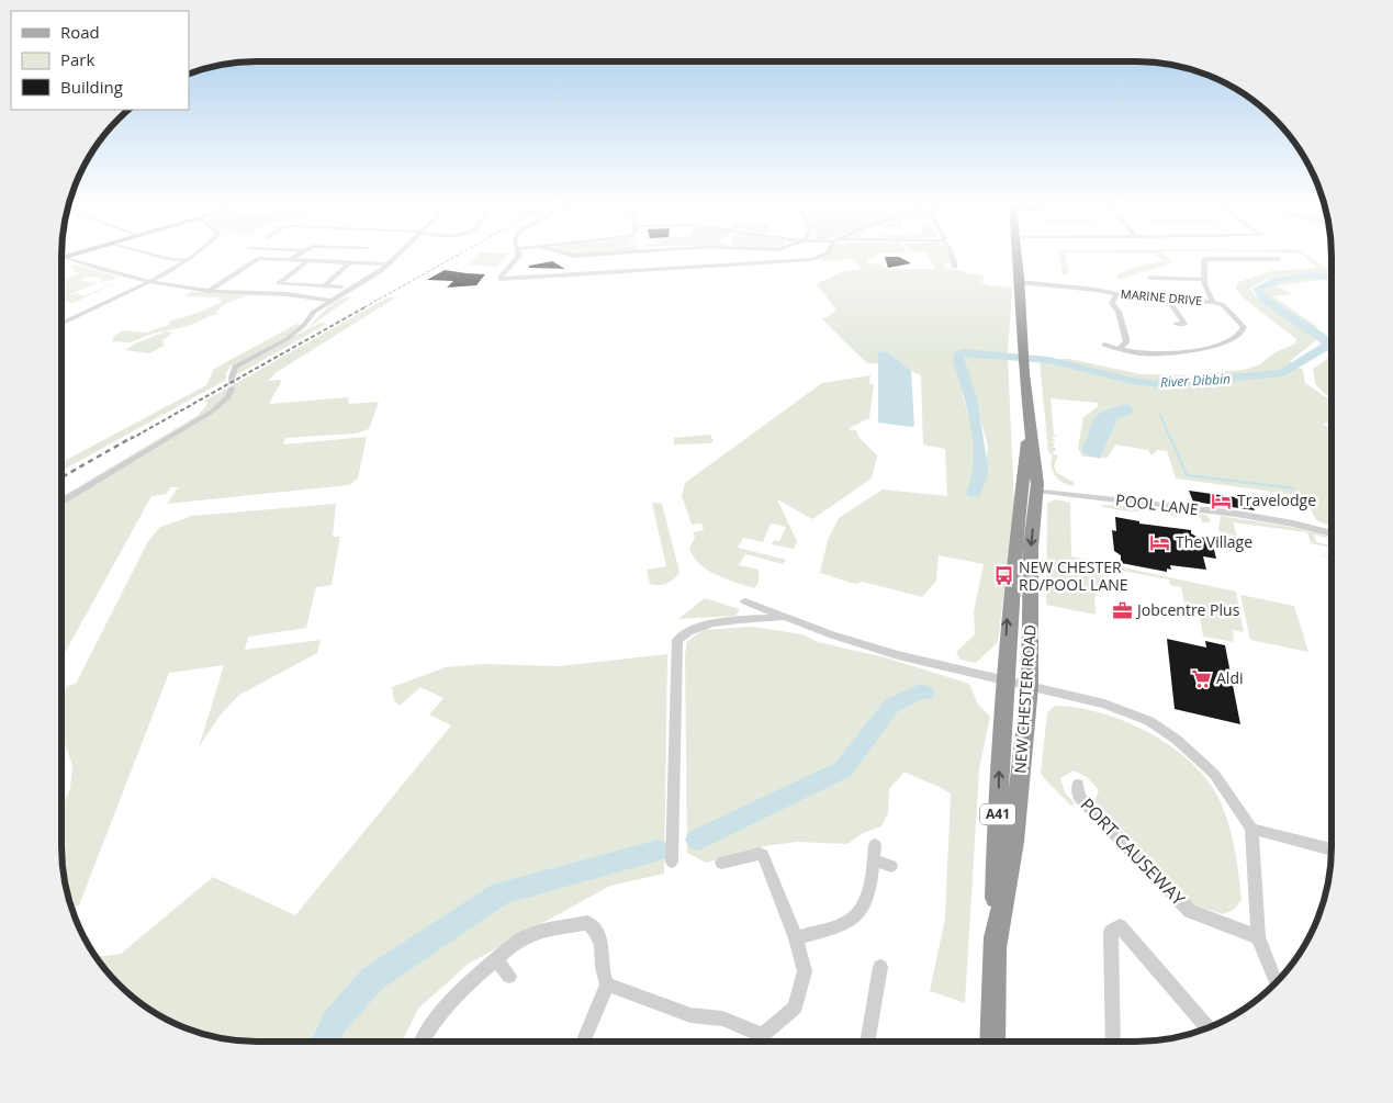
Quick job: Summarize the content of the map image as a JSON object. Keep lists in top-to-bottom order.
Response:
{
  "streets": {
    "highway": ["NEW CHESTER ROAD", "A41"],
    "street": ["MARINE DRIVE", "POOL LANE", "PORT CAUSEWAY"]
  },
  "crossings": [
    ["MARINE DRIVE", "NEW CHESTER ROAD"],
    ["POOL LANE", "NEW CHESTER ROAD"]
  ],
  "water": ["River Dibbin"],
  "places": {
    "hotel": ["Travelodge", "The Village"],
    "bus stop": ["NEW CHESTER RD/POOL LANE"],
    "office": ["Jobcentre Plus"],
    "supermarket": ["Aldi"]
  },
  "legend": ["Road", "Park", "Building"]
}
